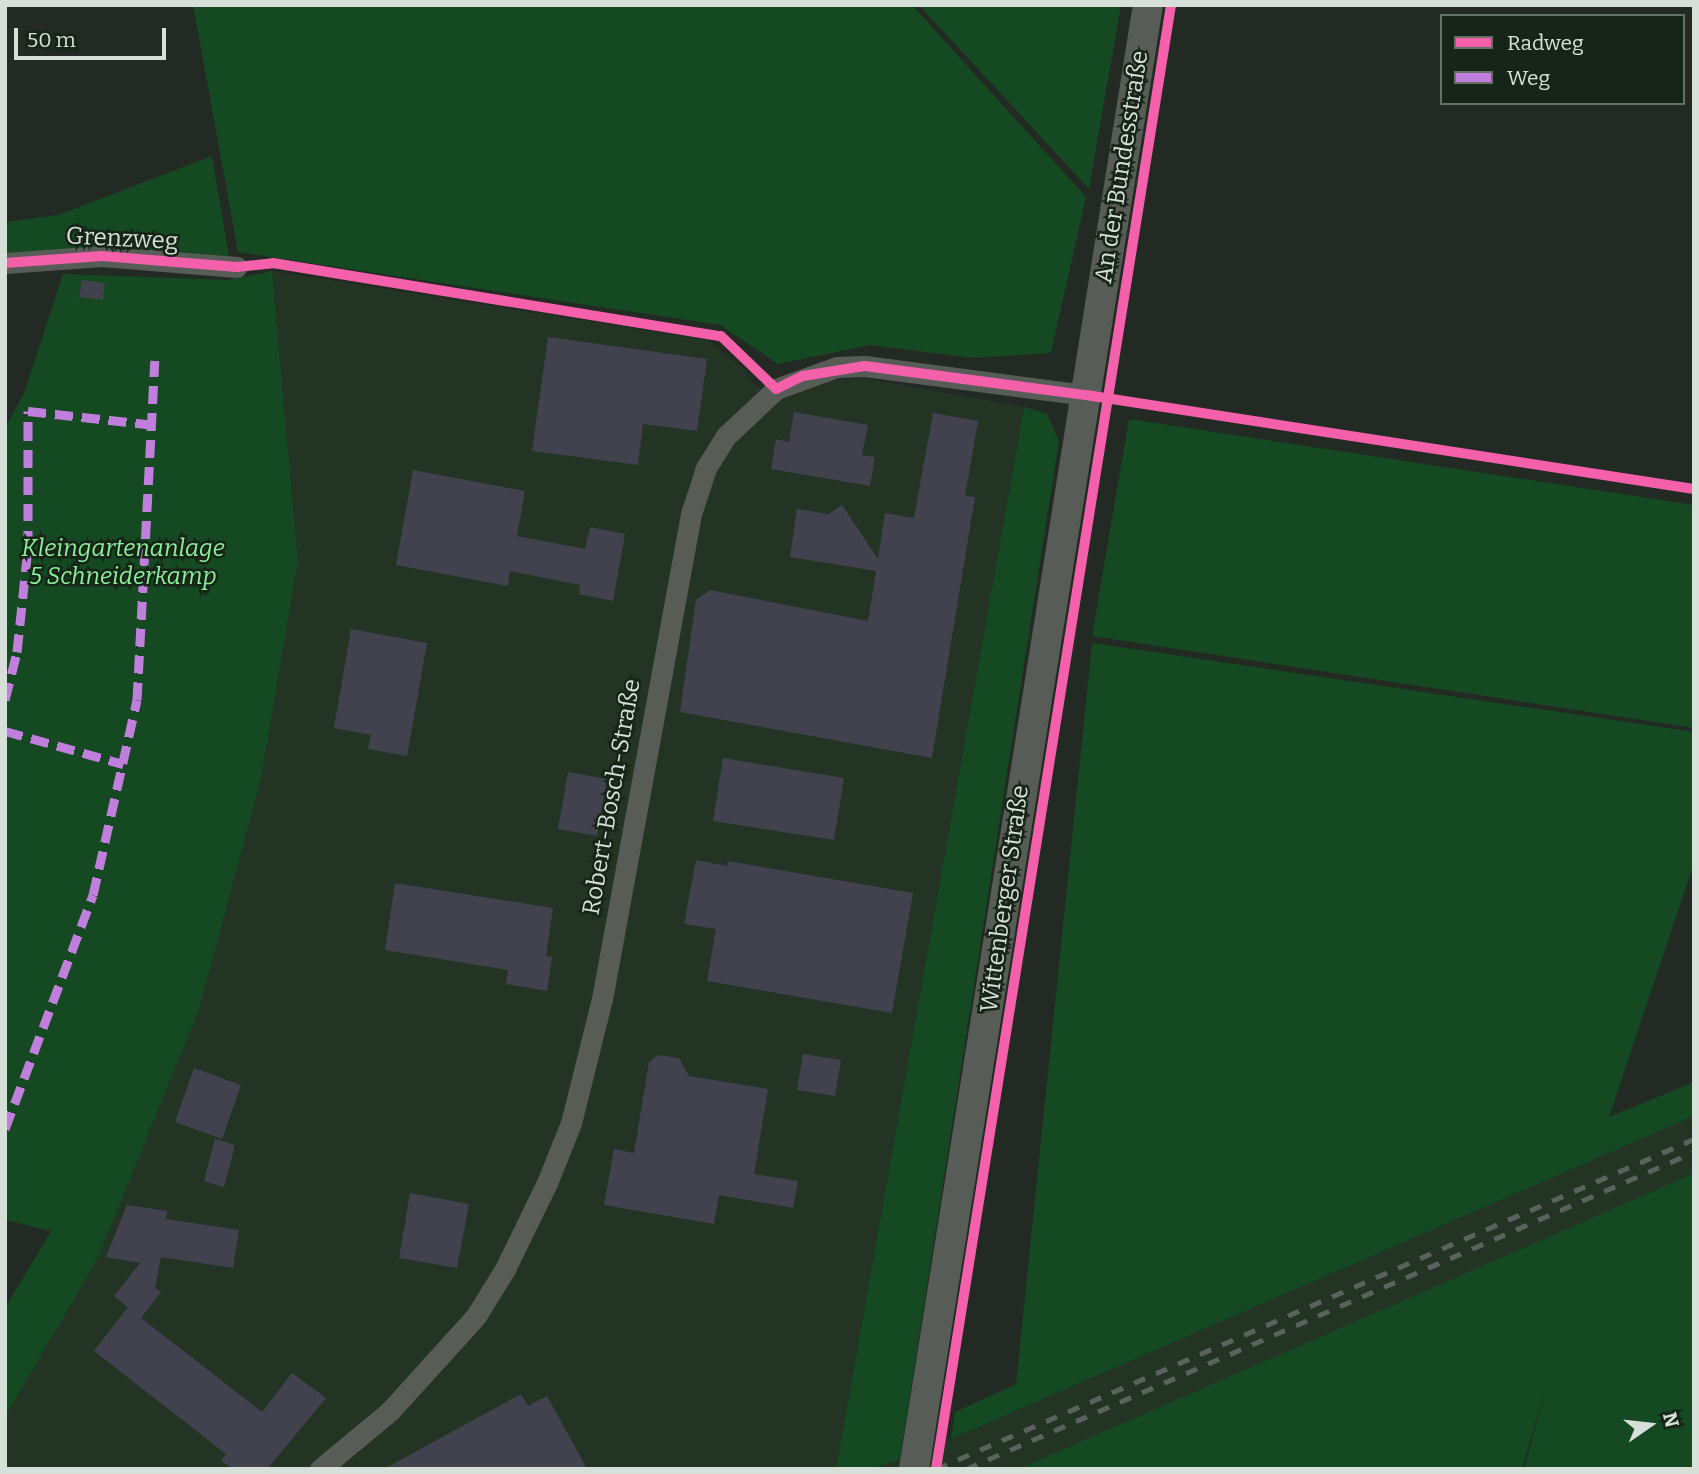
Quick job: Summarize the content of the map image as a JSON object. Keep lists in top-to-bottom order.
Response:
{
  "streets": {
    "main road": ["An der Bundesstraße", "Wittenberger Straße"],
    "street": ["Grenzweg", "Robert-Bosch-Straße"]
  },
  "crossings": [
    ["An der Bundesstraße", "Wittenberger Straße"],
    ["Robert-Bosch-Straße", "Wittenberger Straße"]
  ],
  "parks": ["Kleingartenanlage 5 Schneiderkamp"],
  "legend": ["Radweg", "Weg"],
  "scale_bar": "50 m",
  "north": "right"
}
